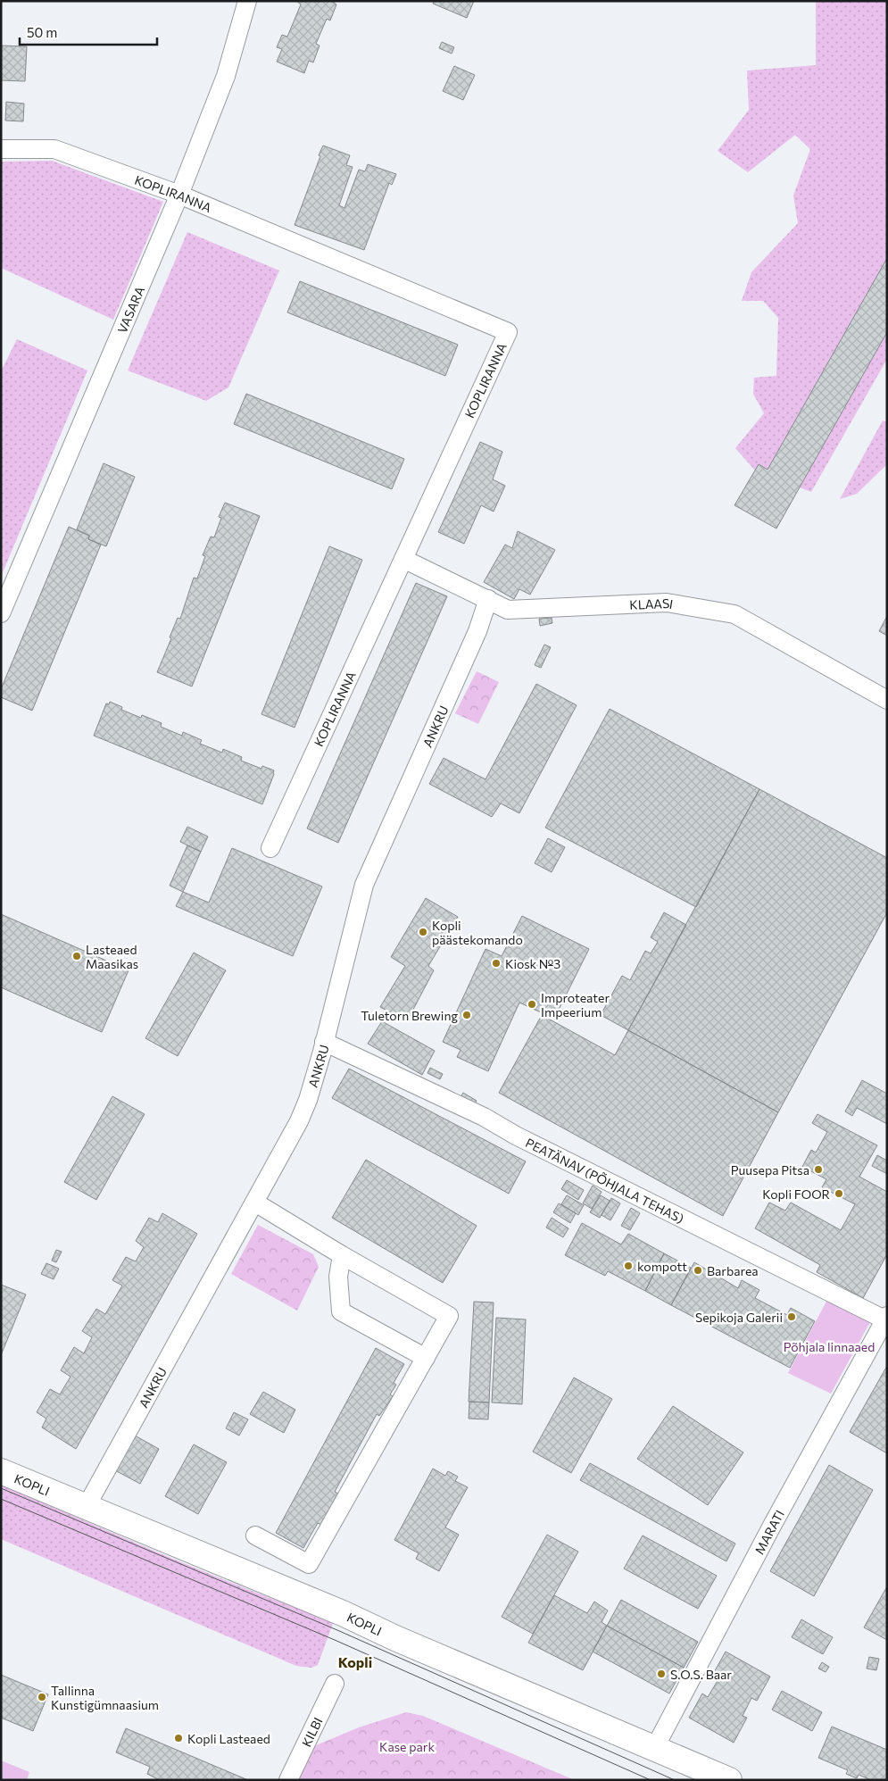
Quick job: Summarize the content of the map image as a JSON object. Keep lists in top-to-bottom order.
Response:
{
  "streets": {
    "street": [
      "KOPLIRANNA",
      "VASARA",
      "KLAASI",
      "ANKRU",
      "PEATÄNAV (PÕHJALA TEHAS)",
      "KOPLI",
      "MARATI",
      "KILBI"
    ]
  },
  "crossings": [
    ["KOPLIRANNA", "VASARA"],
    ["KOPLIRANNA", "KLAASI"],
    ["KLAASI", "ANKRU"],
    ["ANKRU", "PEATÄNAV (PÕHJALA TEHAS)"],
    ["ANKRU", "KOPLI"],
    ["PEATÄNAV (PÕHJALA TEHAS)", "MARATI"],
    ["KOPLI", "MARATI"]
  ],
  "districts": ["Kopli"],
  "parks": ["Põhjala linnaaed", "Kase park"],
  "places": [
    "Kopli päästekomando",
    "Lasteaed Maasikas",
    "Kiosk №3",
    "Improteater Impeerium",
    "Tuletorn Brewing",
    "Puusepa Pitsa",
    "Kopli FOOR",
    "kompott",
    "Barbarea",
    "Sepikoja Galerii",
    "S.O.S. Baar",
    "Tallinna Kunstigümnaasium",
    "Kopli Lasteaed"
  ],
  "scale_bar": "50 m"
}
